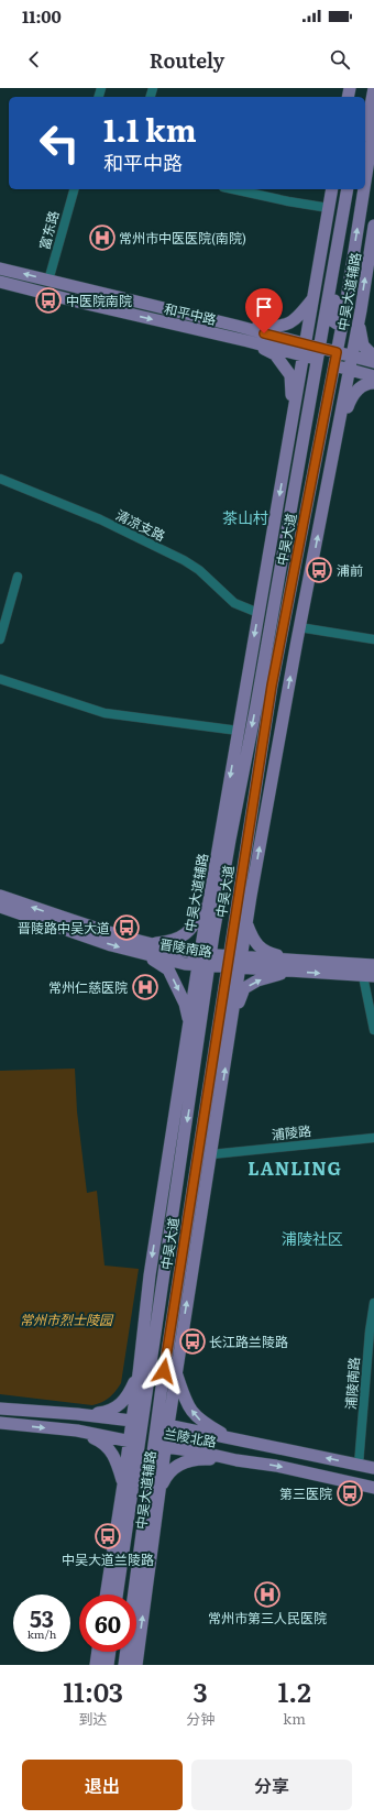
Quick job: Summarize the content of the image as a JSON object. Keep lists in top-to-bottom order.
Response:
{
  "streets": {
    "main road": [
      "中吴大道辅路",
      "和平中路",
      "中吴大道",
      "晋陵南路",
      "兰陵北路"
    ],
    "street": [
      "富东路",
      "清凉支路",
      "浦陵路",
      "浦陵南路"
    ]
  },
  "crossings": [
    ["富东路", "和平中路"],
    ["中吴大道辅路", "和平中路"],
    ["中吴大道辅路", "清凉支路"],
    ["中吴大道辅路", "中吴大道"],
    ["中吴大道辅路", "晋陵南路"],
    ["中吴大道辅路", "浦陵路"],
    ["中吴大道辅路", "兰陵北路"],
    ["和平中路", "中吴大道"],
    ["中吴大道", "晋陵南路"],
    ["中吴大道", "兰陵北路"],
    ["浦陵南路", "兰陵北路"]
  ],
  "districts": ["茶山村", "LANLING", "浦陵社区"],
  "parks": ["常州市烈士陵园"],
  "places": {
    "hospital": ["常州市中医医院(南院)", "常州仁慈医院", "常州市第三人民医院"],
    "bus stop": [
      "中医院南院",
      "浦前",
      "晋陵路中吴大道",
      "长江路兰陵路",
      "第三医院",
      "中吴大道兰陵路"
    ]
  },
  "page": {
    "status": "11:00",
    "header": "Routely",
    "turn": ["1.1 km", "和平中路"],
    "speed": "53 km/h",
    "limit": "60",
    "eta": [
      "11:03",
      "到达",
      "3",
      "分钟",
      "1.2",
      "km"
    ],
    "buttons": ["退出", "分享"]
  }
}
